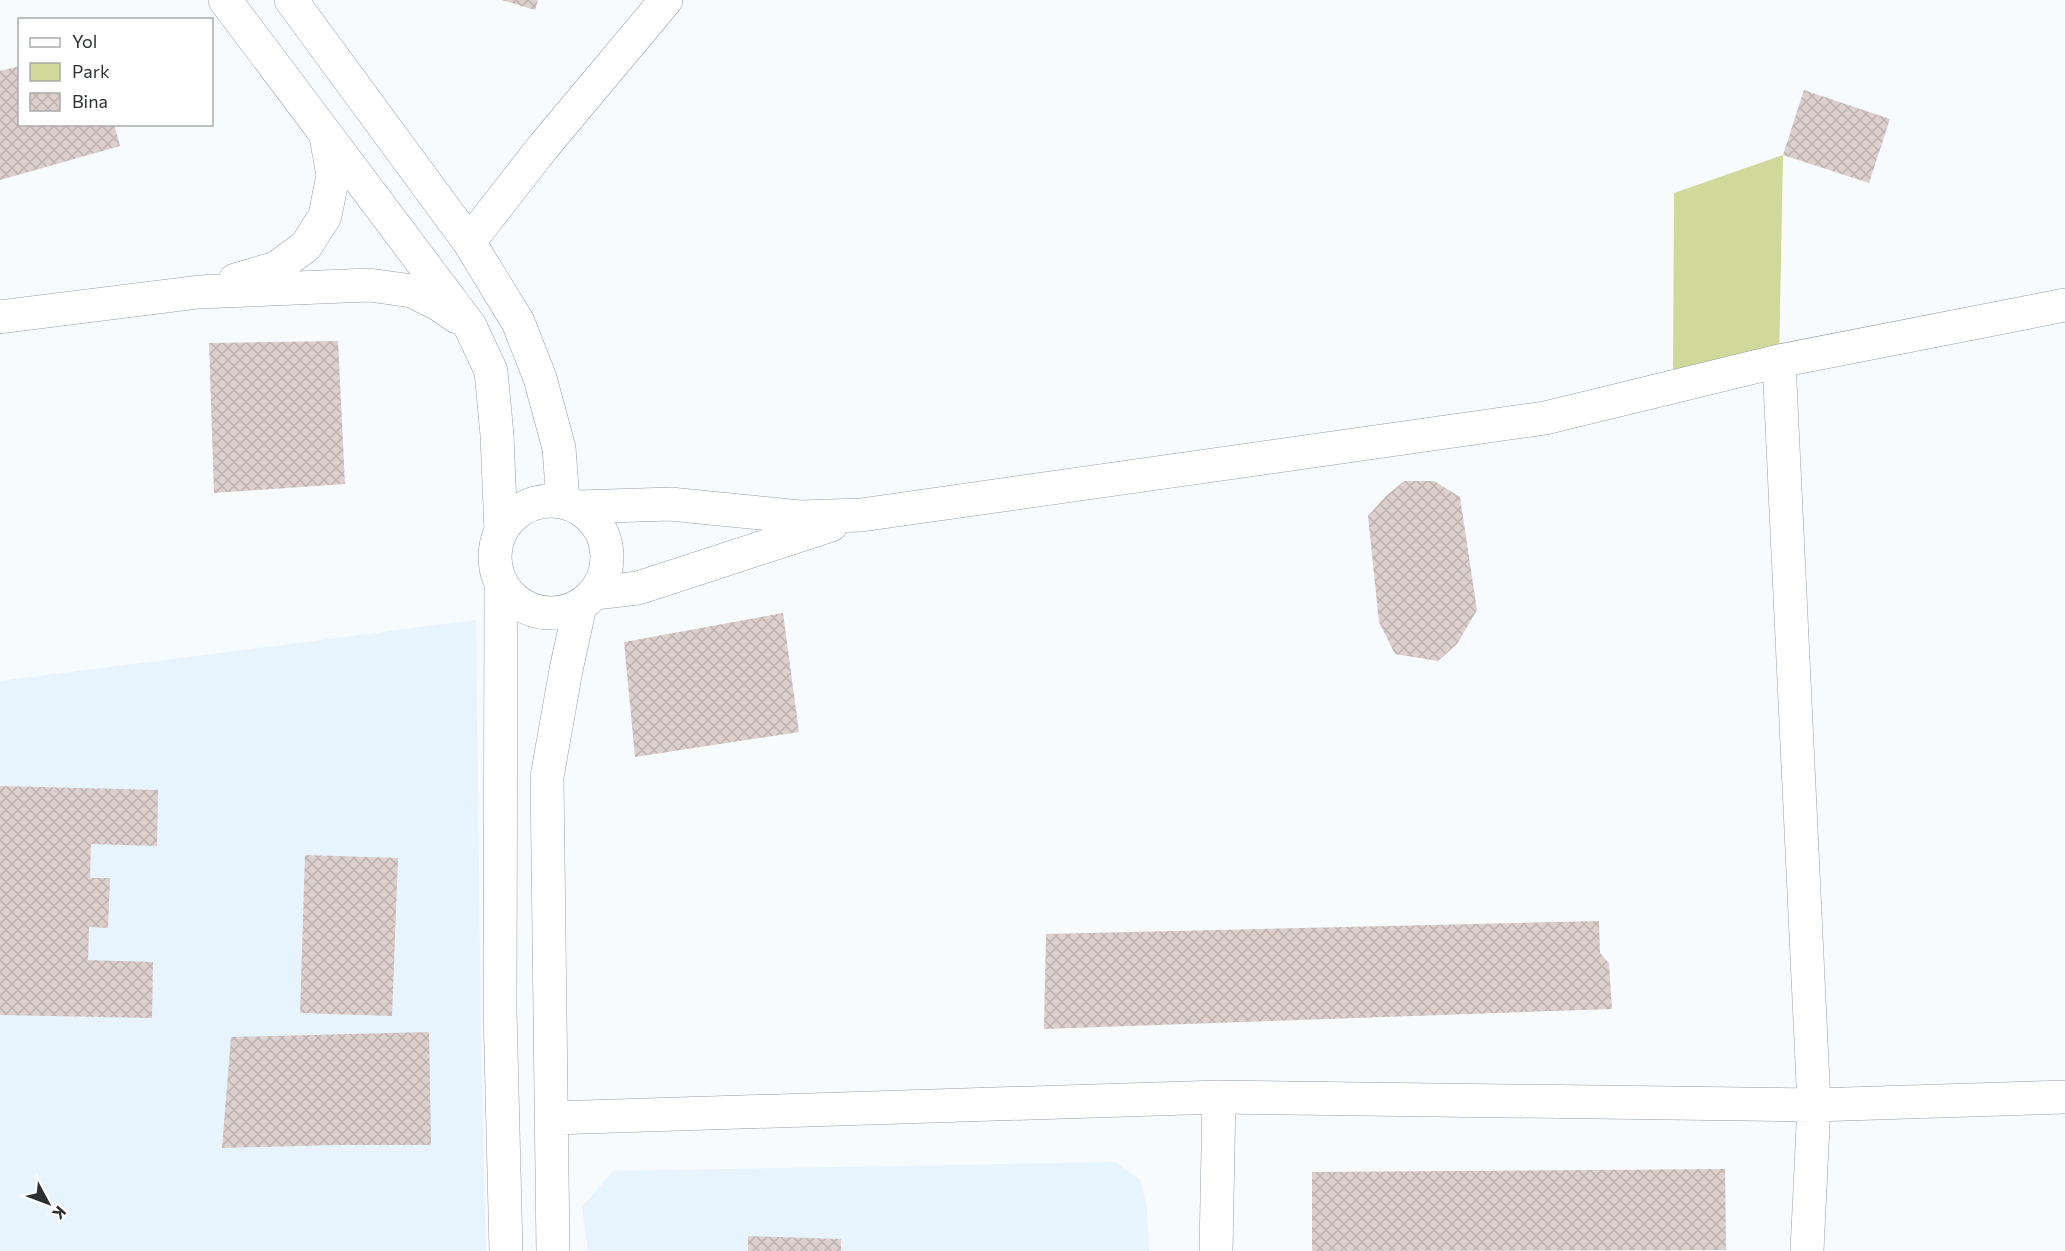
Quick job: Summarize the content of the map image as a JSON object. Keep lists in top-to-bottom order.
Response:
{
  "legend": ["Yol", "Park", "Bina"],
  "north": "bottom right"
}
